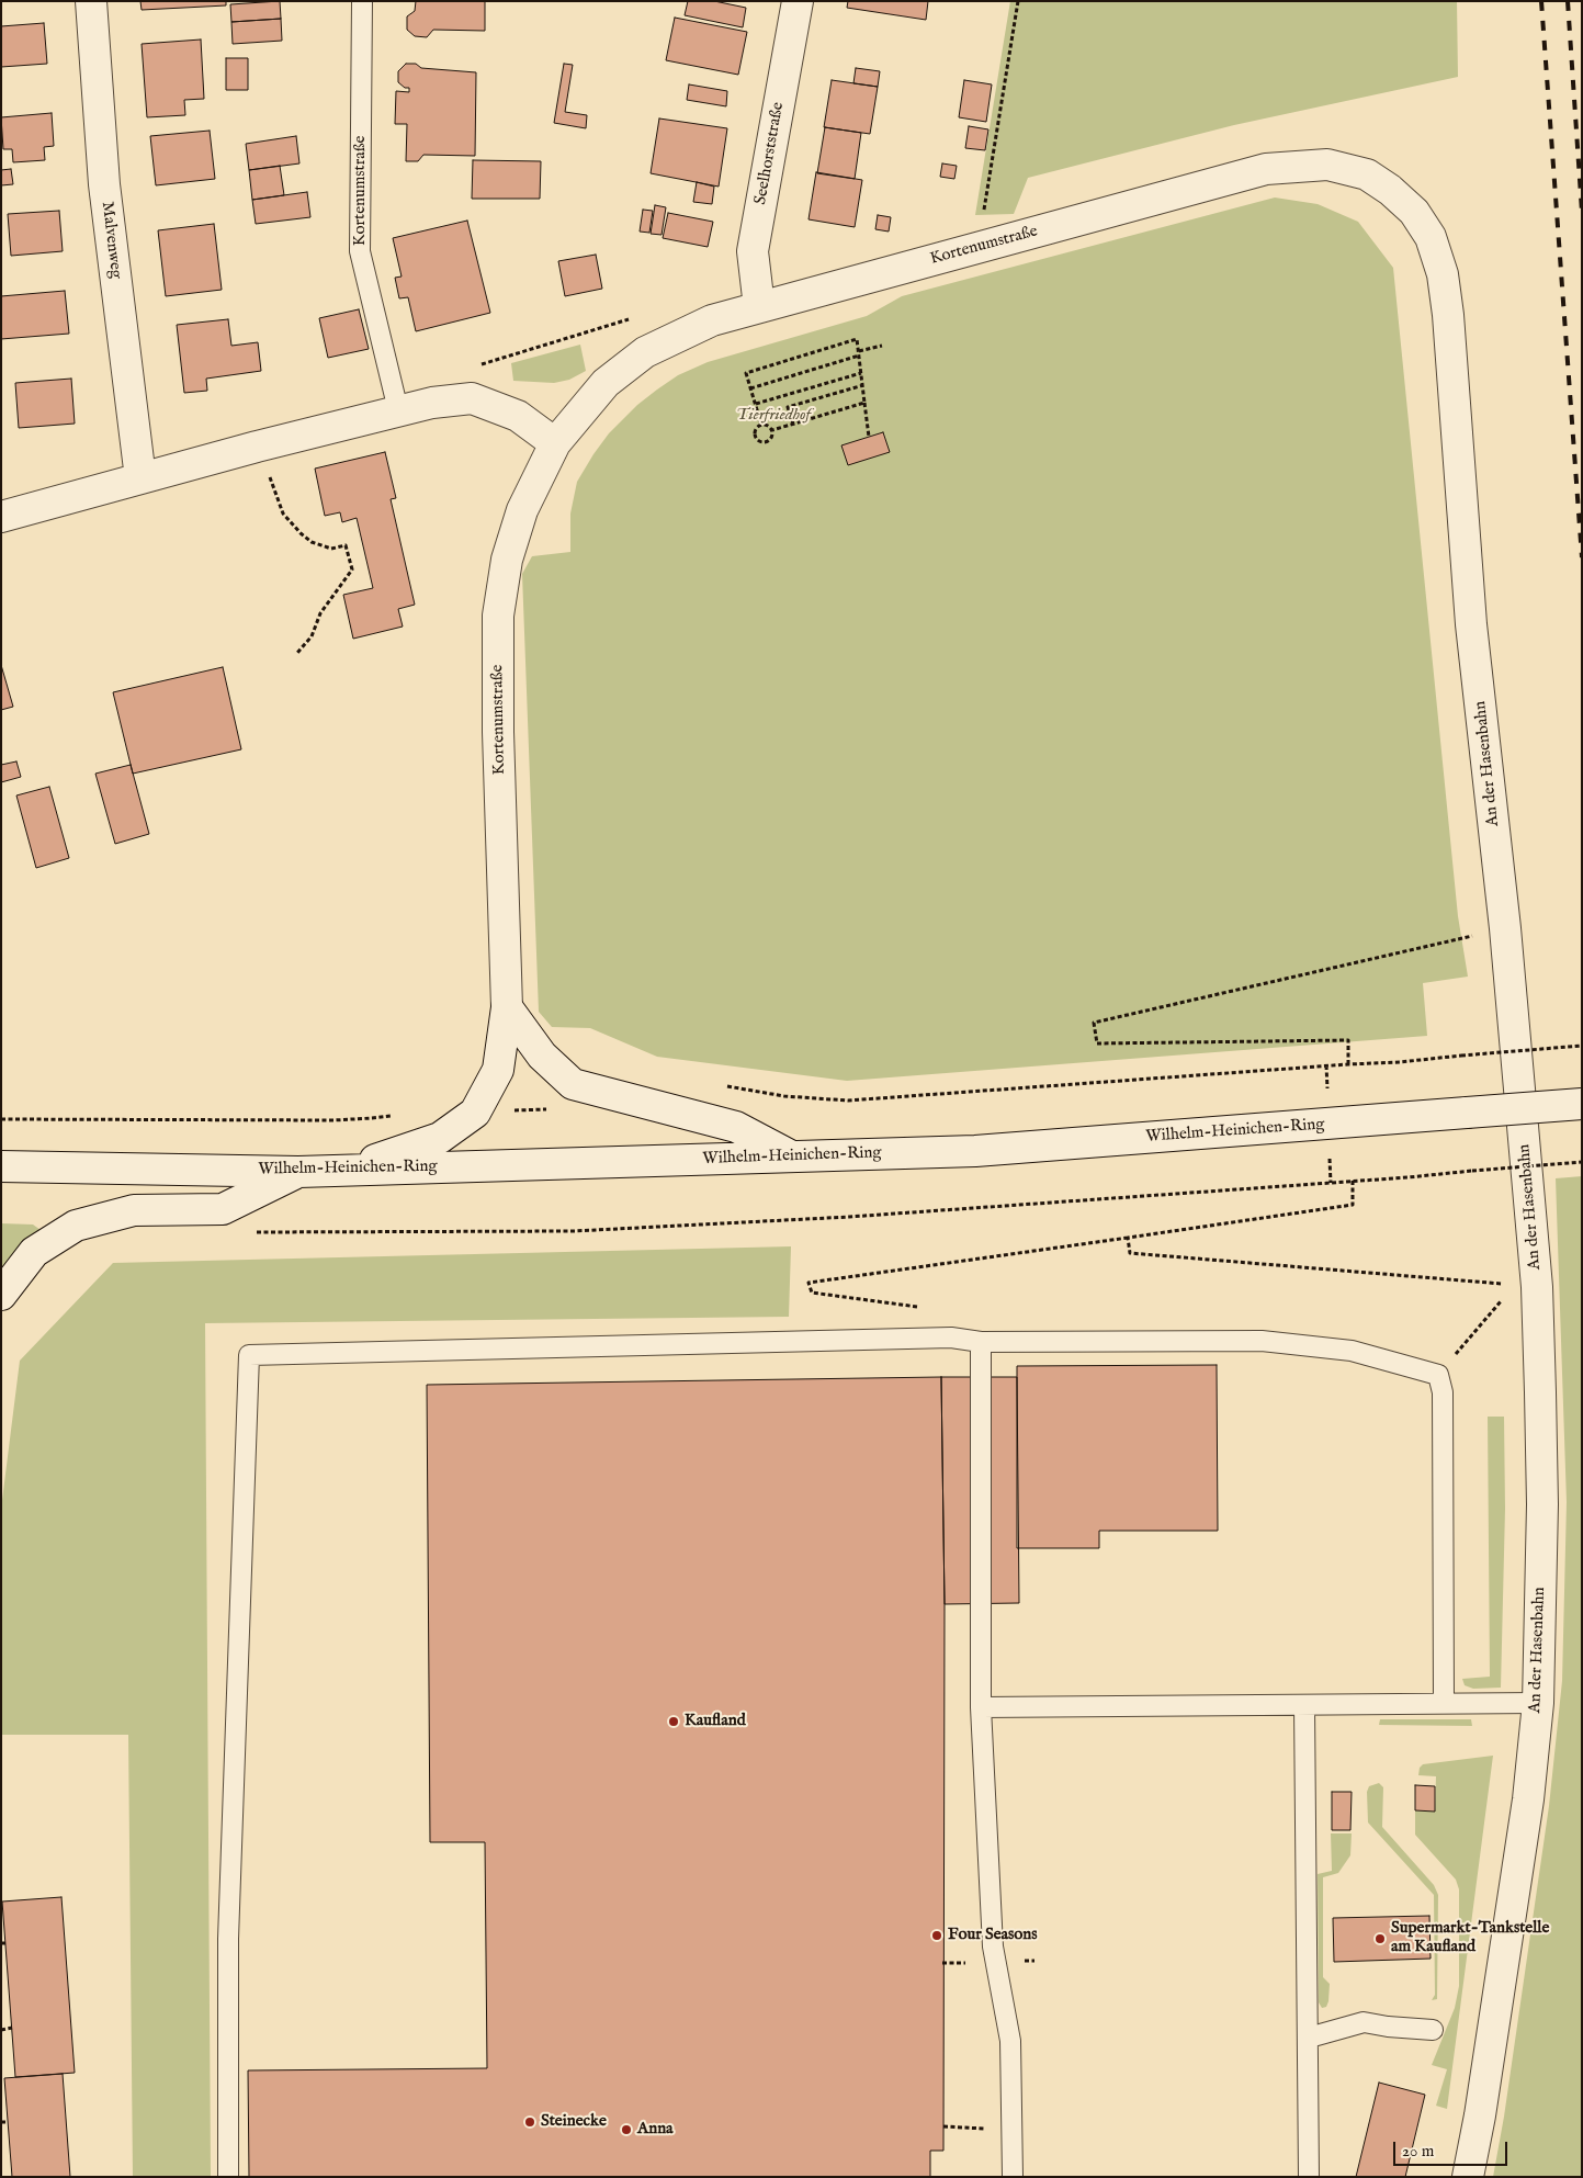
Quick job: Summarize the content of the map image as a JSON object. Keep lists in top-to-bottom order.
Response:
{
  "streets": {
    "street": [
      "Seelhorststraße",
      "Kortenumstraße",
      "Malvenweg",
      "An der Hasenbahn",
      "Wilhelm-Heinichen-Ring"
    ]
  },
  "crossings": [
    ["Seelhorststraße", "Kortenumstraße"],
    ["Kortenumstraße", "An der Hasenbahn"],
    ["Kortenumstraße", "Wilhelm-Heinichen-Ring"]
  ],
  "parks": ["Tierfriedhof"],
  "places": [
    "Kaufland",
    "Four Seasons",
    "Supermarkt-Tankstelle am Kaufland",
    "Steinecke",
    "Anna"
  ],
  "scale_bar": "20 m"
}
